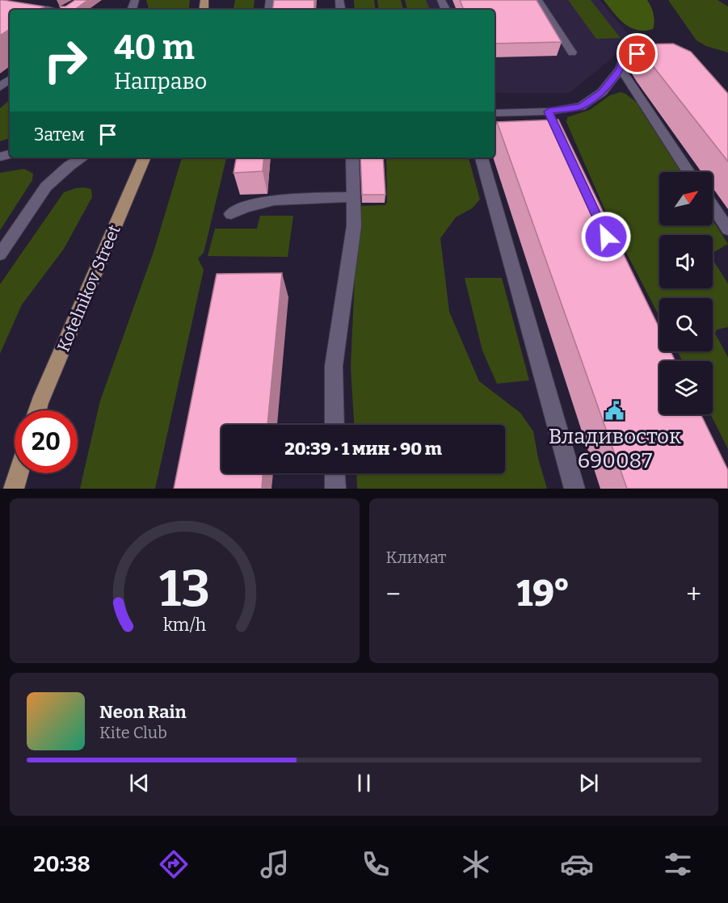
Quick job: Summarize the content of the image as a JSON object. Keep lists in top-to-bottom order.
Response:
{
  "streets": {
    "main road": ["Kotelnikov Street"]
  },
  "places": {
    "public building": ["Владивосток 690087"]
  },
  "north": "top right",
  "page": {
    "turn": ["40 m", "Направо"],
    "then": "Затем",
    "limit": "20",
    "trip": "20:39 · 1 мин · 90 m",
    "tile": "Климат",
    "heat": ["−", "19°", "+"],
    "song": ["Neon Rain", "Kite Club"],
    "tabs": "20:38",
    "gauge": ["13", "km/h"]
  }
}
